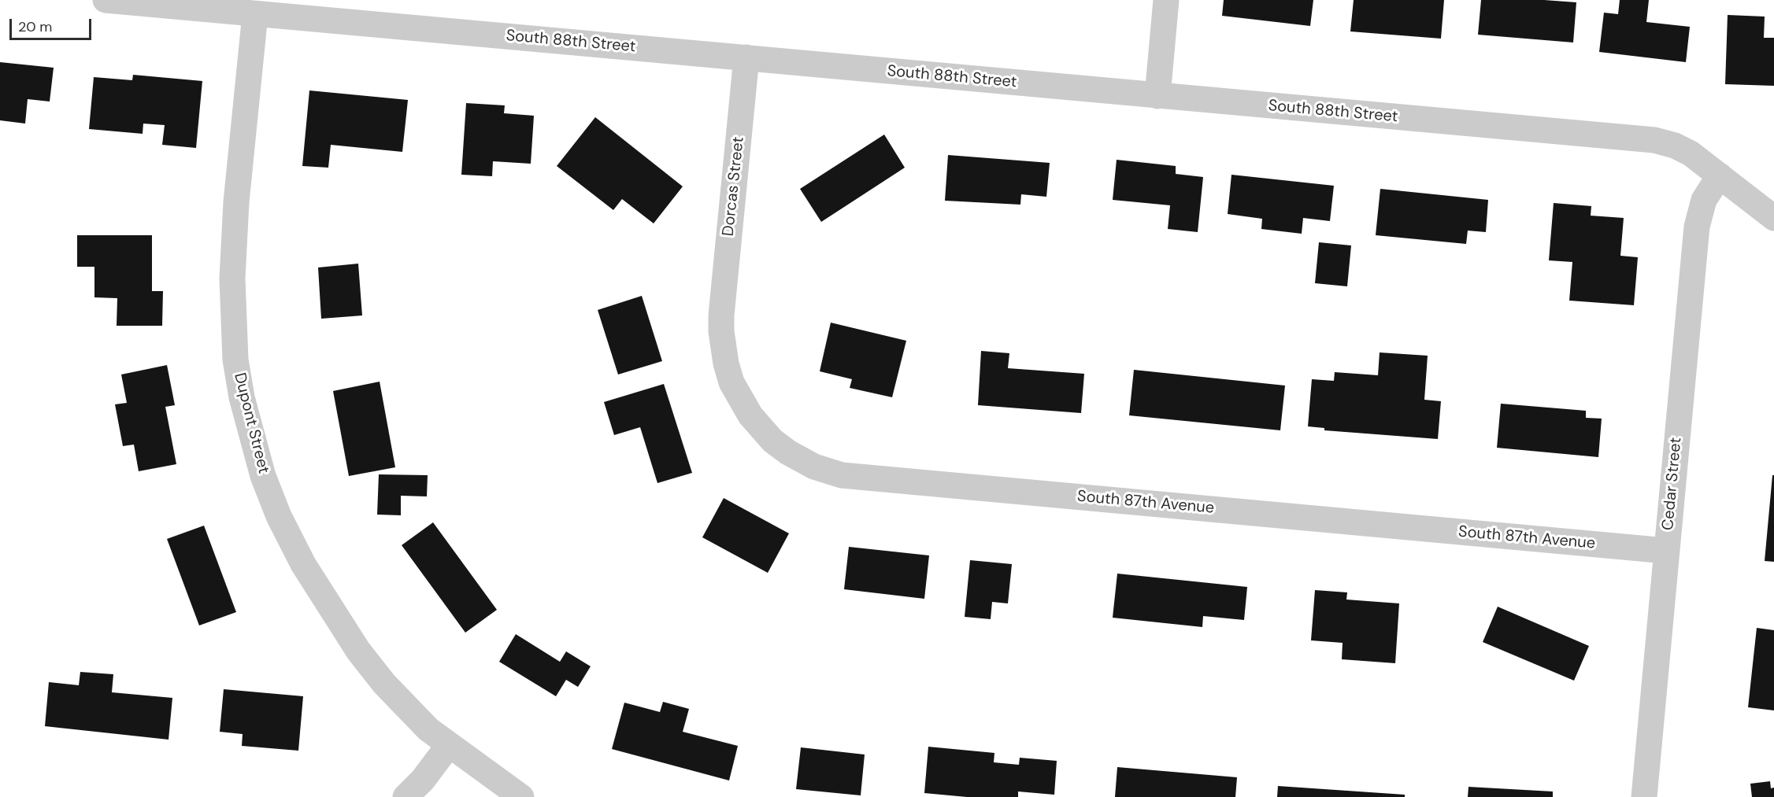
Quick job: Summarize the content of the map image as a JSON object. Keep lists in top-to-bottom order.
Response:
{
  "streets": {
    "street": [
      "South 88th Street",
      "Dorcas Street",
      "Dupont Street",
      "Cedar Street",
      "South 87th Avenue"
    ]
  },
  "crossings": [
    ["South 88th Street", "Dorcas Street"],
    ["South 88th Street", "Dupont Street"],
    ["South 88th Street", "Cedar Street"],
    ["Dorcas Street", "South 87th Avenue"],
    ["Cedar Street", "South 87th Avenue"]
  ],
  "scale_bar": "20 m"
}
